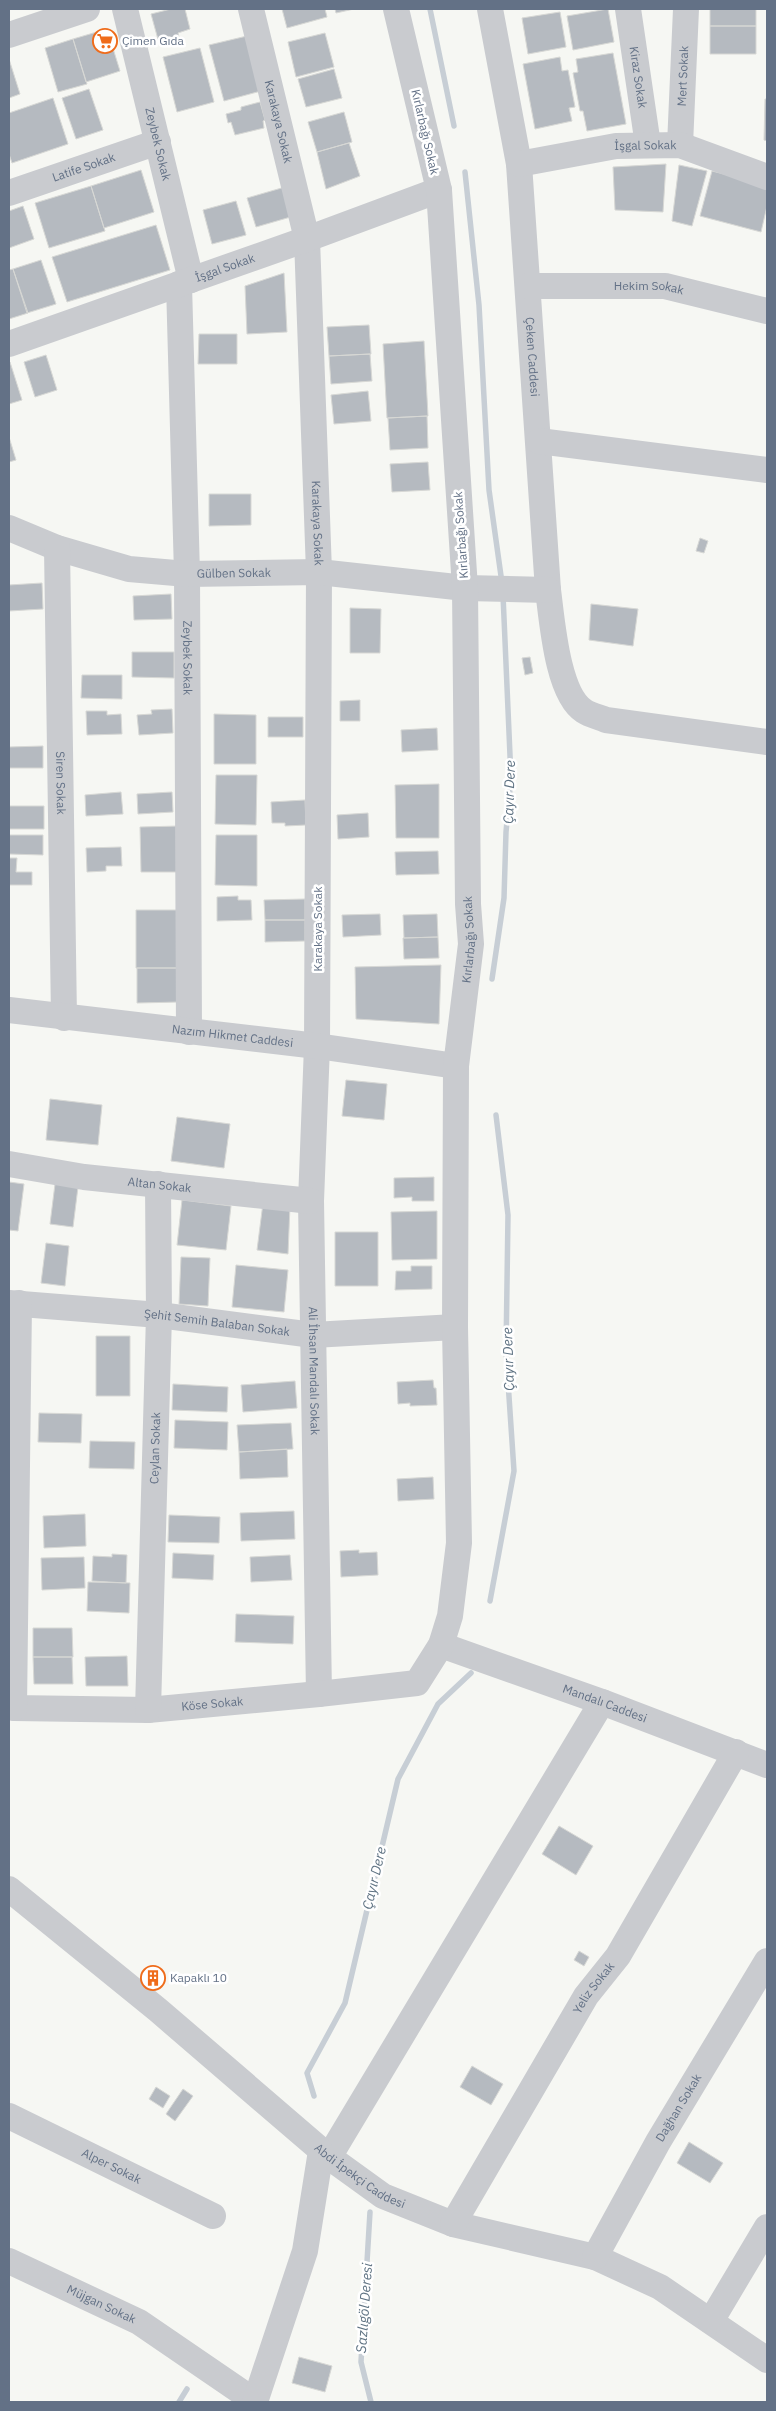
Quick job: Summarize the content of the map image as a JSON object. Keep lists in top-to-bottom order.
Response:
{
  "streets": {
    "street": [
      "Kiraz Sokak",
      "Mert Sokak",
      "Karakaya Sokak",
      "Kırlarbağı Sokak",
      "Zeybek Sokak",
      "İşgal Sokak",
      "Latife Sokak",
      "Hekim Sokak",
      "Çeken Caddesi",
      "Gülben Sokak",
      "Siren Sokak",
      "Nazım Hikmet Caddesi",
      "Altan Sokak",
      "Şehit Semih Balaban Sokak",
      "Ali İhsan Mandalı Sokak",
      "Ceylan Sokak",
      "Köse Sokak",
      "Mandalı Caddesi",
      "Yeliz Sokak",
      "Dağhan Sokak",
      "Alper Sokak",
      "Abdi İpekçi Caddesi",
      "Müjgan Sokak"
    ]
  },
  "crossings": [
    ["Kiraz Sokak", "İşgal Sokak"],
    ["Mert Sokak", "İşgal Sokak"],
    ["Karakaya Sokak", "İşgal Sokak"],
    ["Karakaya Sokak", "Gülben Sokak"],
    ["Karakaya Sokak", "Nazım Hikmet Caddesi"],
    ["Karakaya Sokak", "Ali İhsan Mandalı Sokak"],
    ["Kırlarbağı Sokak", "İşgal Sokak"],
    ["Kırlarbağı Sokak", "Gülben Sokak"],
    ["Kırlarbağı Sokak", "Nazım Hikmet Caddesi"],
    ["Kırlarbağı Sokak", "Şehit Semih Balaban Sokak"],
    ["Kırlarbağı Sokak", "Köse Sokak"],
    ["Kırlarbağı Sokak", "Mandalı Caddesi"],
    ["Zeybek Sokak", "İşgal Sokak"],
    ["Zeybek Sokak", "Latife Sokak"],
    ["Zeybek Sokak", "Gülben Sokak"],
    ["Zeybek Sokak", "Nazım Hikmet Caddesi"],
    ["İşgal Sokak", "Çeken Caddesi"],
    ["Hekim Sokak", "Çeken Caddesi"],
    ["Çeken Caddesi", "Gülben Sokak"],
    ["Gülben Sokak", "Siren Sokak"],
    ["Siren Sokak", "Nazım Hikmet Caddesi"],
    ["Nazım Hikmet Caddesi", "Ali İhsan Mandalı Sokak"],
    ["Altan Sokak", "Ali İhsan Mandalı Sokak"],
    ["Altan Sokak", "Ceylan Sokak"],
    ["Şehit Semih Balaban Sokak", "Ali İhsan Mandalı Sokak"],
    ["Şehit Semih Balaban Sokak", "Ceylan Sokak"],
    ["Ali İhsan Mandalı Sokak", "Köse Sokak"],
    ["Ceylan Sokak", "Köse Sokak"],
    ["Mandalı Caddesi", "Yeliz Sokak"],
    ["Yeliz Sokak", "Abdi İpekçi Caddesi"],
    ["Dağhan Sokak", "Abdi İpekçi Caddesi"]
  ],
  "water": ["Çayır Dere", "Sazlıgöl Deresi"],
  "places": {
    "supermarket": ["Çimen Gıda"],
    "building": ["Kapaklı 10"]
  }
}
